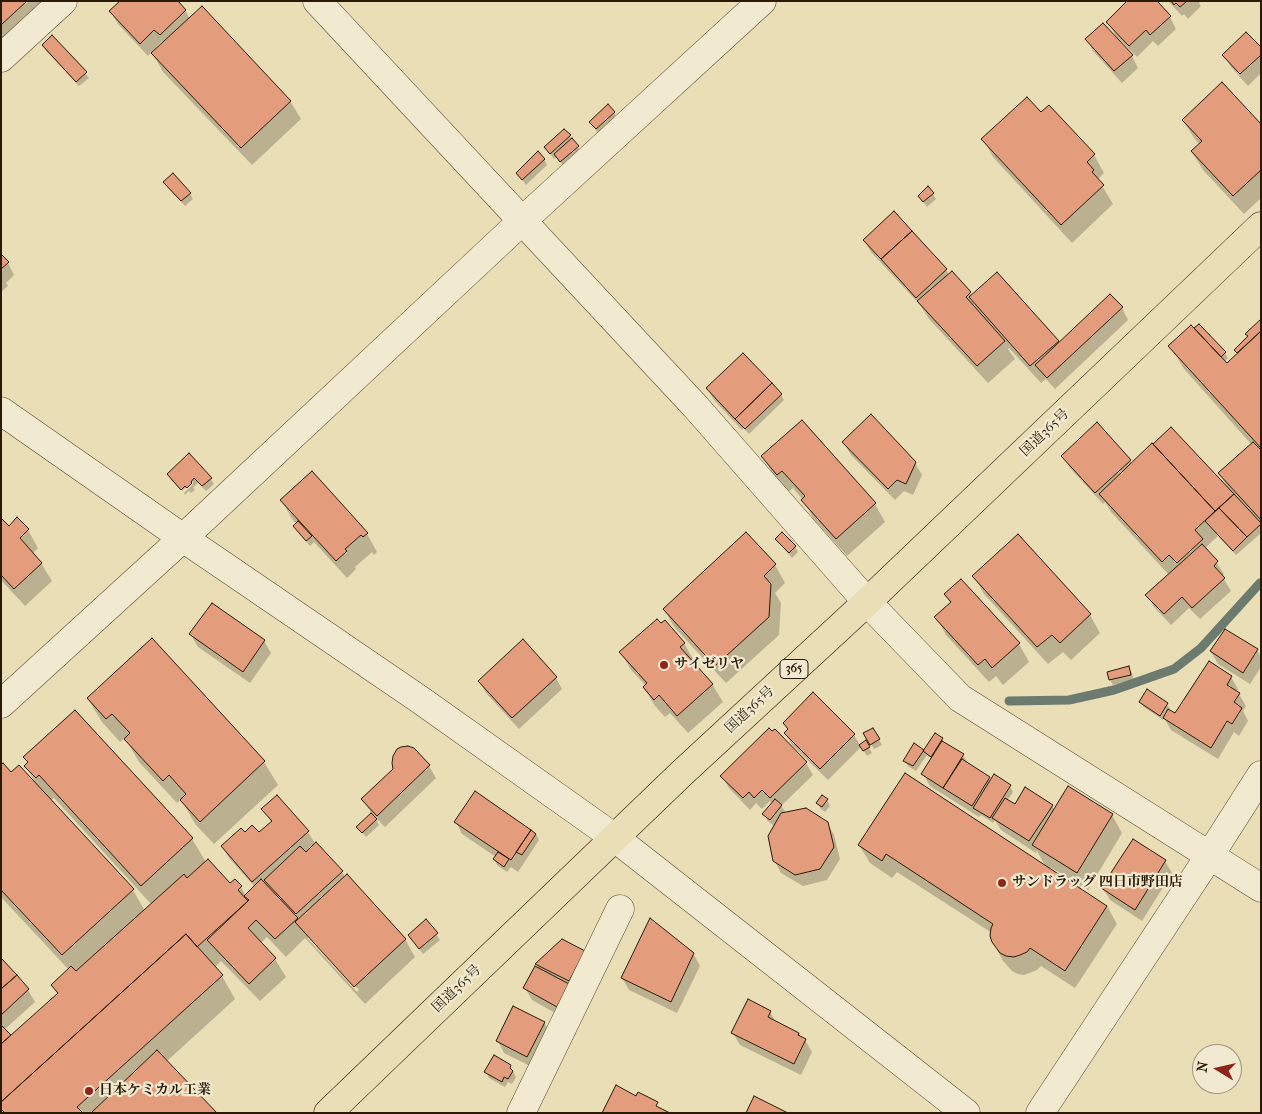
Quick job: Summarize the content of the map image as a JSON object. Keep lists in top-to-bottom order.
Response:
{
  "streets": {
    "highway": ["国道365号", "365"]
  },
  "places": ["サイゼリヤ", "サンドラッグ 四日市野田店", "日本ケミカル工業"],
  "north": "left"
}
